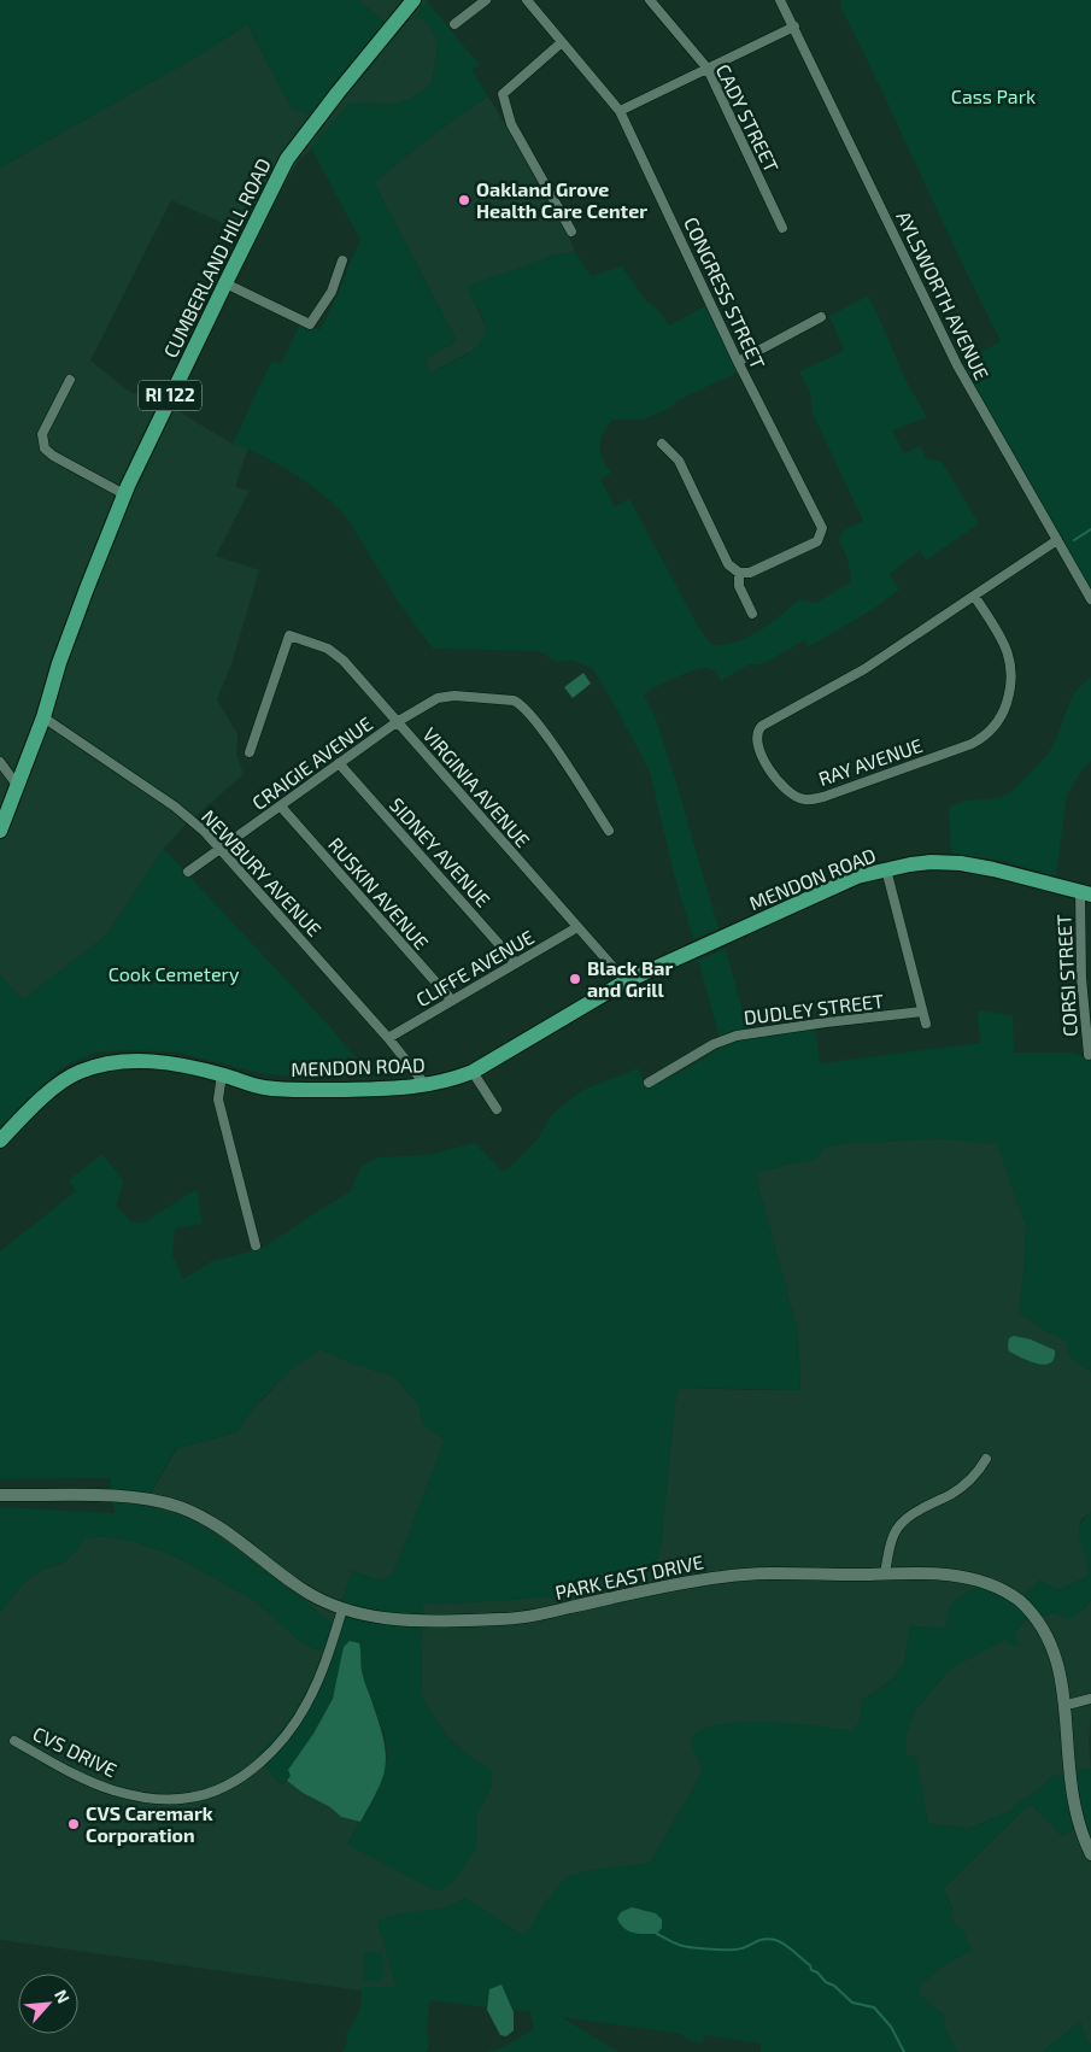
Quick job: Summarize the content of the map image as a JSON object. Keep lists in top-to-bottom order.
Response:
{
  "streets": {
    "main road": ["CUMBERLAND HILL ROAD", "RI 122", "MENDON ROAD"],
    "street": [
      "CADY STREET",
      "CONGRESS STREET",
      "AYLSWORTH AVENUE",
      "RAY AVENUE",
      "CRAIGIE AVENUE",
      "VIRGINIA AVENUE",
      "SIDNEY AVENUE",
      "NEWBURY AVENUE",
      "RUSKIN AVENUE",
      "CLIFFE AVENUE",
      "CORSI STREET",
      "DUDLEY STREET",
      "PARK EAST DRIVE",
      "CVS DRIVE"
    ]
  },
  "crossings": [
    ["CUMBERLAND HILL ROAD", "NEWBURY AVENUE"],
    ["AYLSWORTH AVENUE", "RAY AVENUE"],
    ["CRAIGIE AVENUE", "VIRGINIA AVENUE"],
    ["CRAIGIE AVENUE", "SIDNEY AVENUE"],
    ["CRAIGIE AVENUE", "NEWBURY AVENUE"],
    ["CRAIGIE AVENUE", "RUSKIN AVENUE"],
    ["VIRGINIA AVENUE", "MENDON ROAD"],
    ["VIRGINIA AVENUE", "CLIFFE AVENUE"],
    ["SIDNEY AVENUE", "CLIFFE AVENUE"],
    ["NEWBURY AVENUE", "MENDON ROAD"],
    ["NEWBURY AVENUE", "CLIFFE AVENUE"],
    ["MENDON ROAD", "CORSI STREET"],
    ["RUSKIN AVENUE", "CLIFFE AVENUE"],
    ["PARK EAST DRIVE", "CVS DRIVE"]
  ],
  "parks": ["Cass Park", "Cook Cemetery"],
  "places": ["Oakland Grove Health Care Center", "Black Bar and Grill", "CVS Caremark Corporation"],
  "north": "top right"
}
